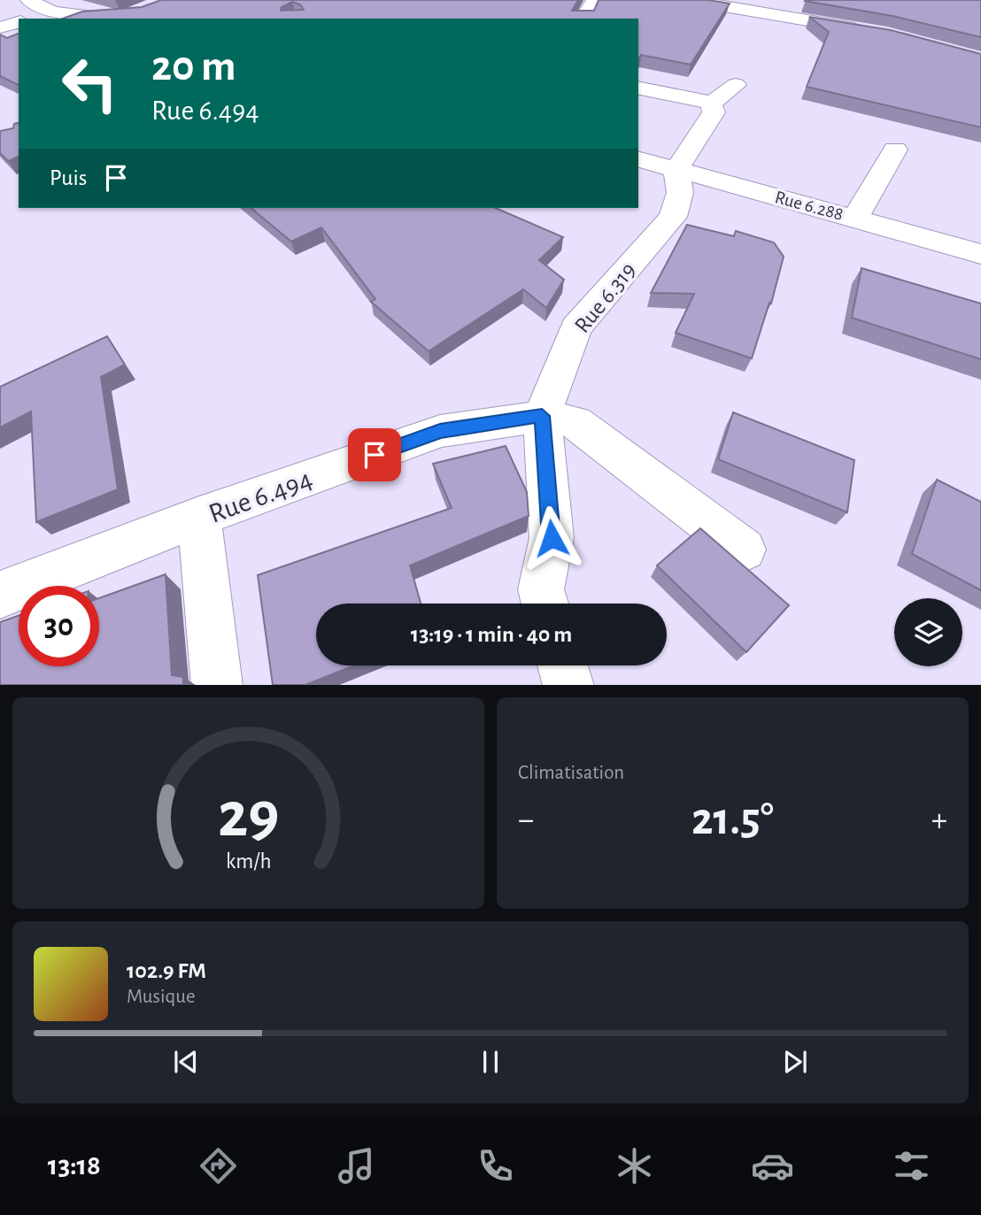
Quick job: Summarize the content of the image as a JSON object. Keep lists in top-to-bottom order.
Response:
{
  "streets": {
    "street": ["Rue 6.288", "Rue 6.319", "Rue 6.494"]
  },
  "crossings": [
    ["Rue 6.288", "Rue 6.319"],
    ["Rue 6.319", "Rue 6.494"]
  ],
  "page": {
    "turn": ["20 m", "Rue 6.494"],
    "then": "Puis",
    "limit": "30",
    "trip": "13:19 · 1 min · 40 m",
    "tile": "Climatisation",
    "heat": ["−", "21.5°", "+"],
    "song": ["102.9 FM", "Musique"],
    "tabs": "13:18",
    "gauge": ["29", "km/h"]
  }
}
